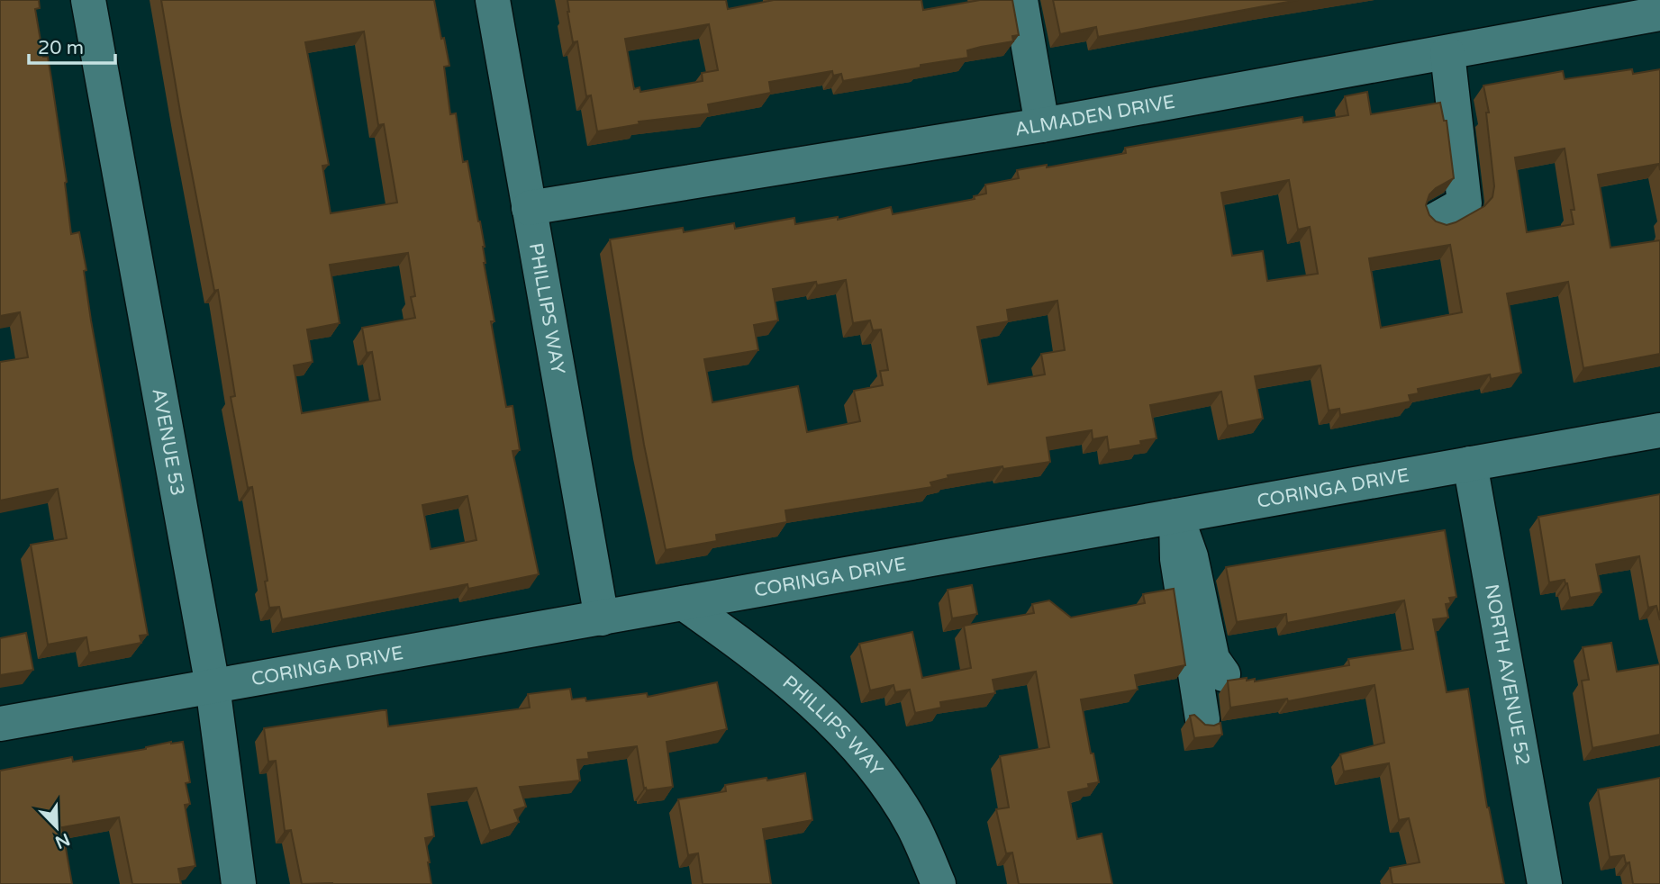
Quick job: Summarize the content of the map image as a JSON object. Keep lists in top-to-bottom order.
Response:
{
  "streets": {
    "street": [
      "ALMADEN DRIVE",
      "PHILLIPS WAY",
      "AVENUE 53",
      "CORINGA DRIVE",
      "NORTH AVENUE 52"
    ]
  },
  "crossings": [
    ["ALMADEN DRIVE", "PHILLIPS WAY"],
    ["PHILLIPS WAY", "CORINGA DRIVE"],
    ["AVENUE 53", "CORINGA DRIVE"],
    ["CORINGA DRIVE", "NORTH AVENUE 52"]
  ],
  "scale_bar": "20 m",
  "north": "bottom right"
}
